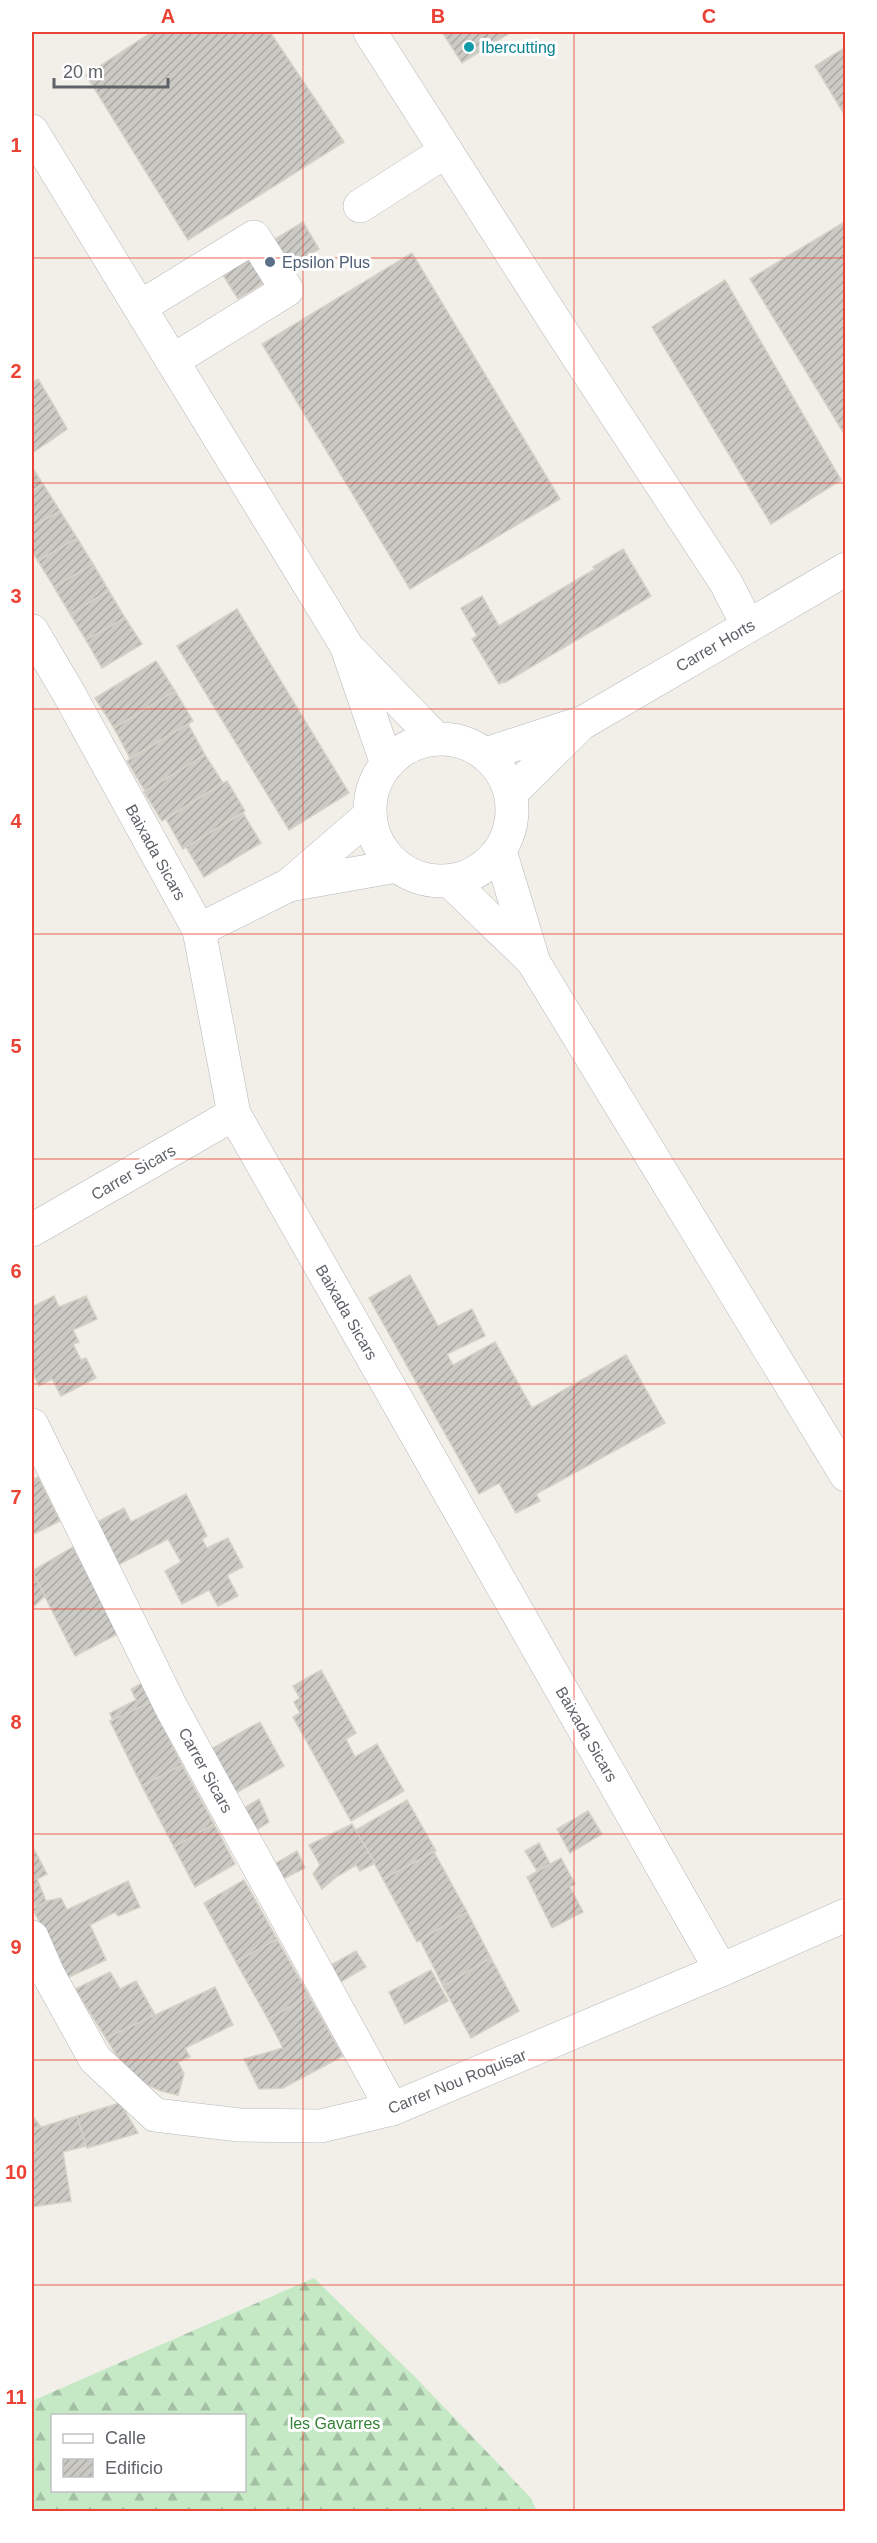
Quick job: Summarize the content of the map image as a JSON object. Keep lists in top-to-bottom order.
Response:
{
  "streets": {
    "street": [
      "Carrer Horts",
      "Baixada Sicars",
      "Carrer Sicars",
      "Carrer Nou Roquisar"
    ]
  },
  "crossings": [
    ["Baixada Sicars", "Carrer Sicars"],
    ["Baixada Sicars", "Carrer Nou Roquisar"],
    ["Carrer Sicars", "Carrer Nou Roquisar"]
  ],
  "parks": ["les Gavarres"],
  "places": ["Ibercutting", "Epsilon Plus"],
  "legend": ["Calle", "Edificio"],
  "scale_bar": "20 m",
  "grid": {
    "columns": ["A", "B", "C"],
    "rows": [
      "1",
      "2",
      "3",
      "4",
      "5",
      "6",
      "7",
      "8",
      "9",
      "10",
      "11"
    ]
  }
}
